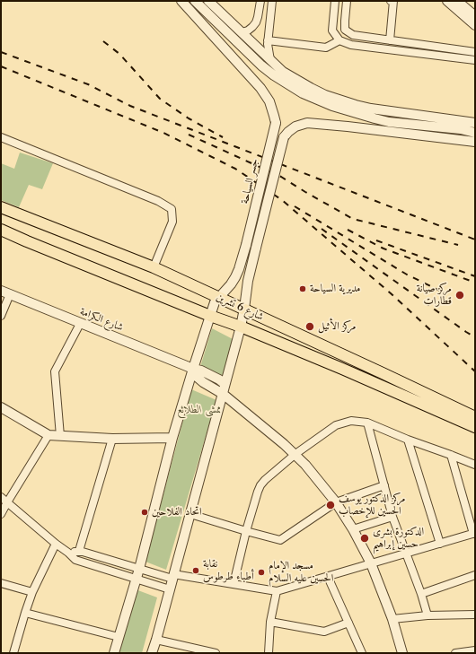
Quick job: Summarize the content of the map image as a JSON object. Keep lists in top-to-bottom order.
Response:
{
  "streets": {
    "main road": ["شارع 6 تشرين"],
    "street": ["جسر السياحة", "شارع الكرامة"]
  },
  "crossings": [
    ["جسر السياحة", "شارع 6 تشرين"],
    ["جسر السياحة", "شارع الكرامة"]
  ],
  "parks": ["ممشى الطلائع"],
  "places": [
    "مديرية السياحة",
    "مركز صيانة قطارات",
    "مركز الأثيل",
    "مركز الدكتور يوسف الحسين للإخصاب",
    "اتحاد الفلاحين",
    "الدكتورة بشرى حسين إبراهيم",
    "نقابة أطباء طرطوس",
    "مسجد الإمام الحسين عليه السلام"
  ]
}
